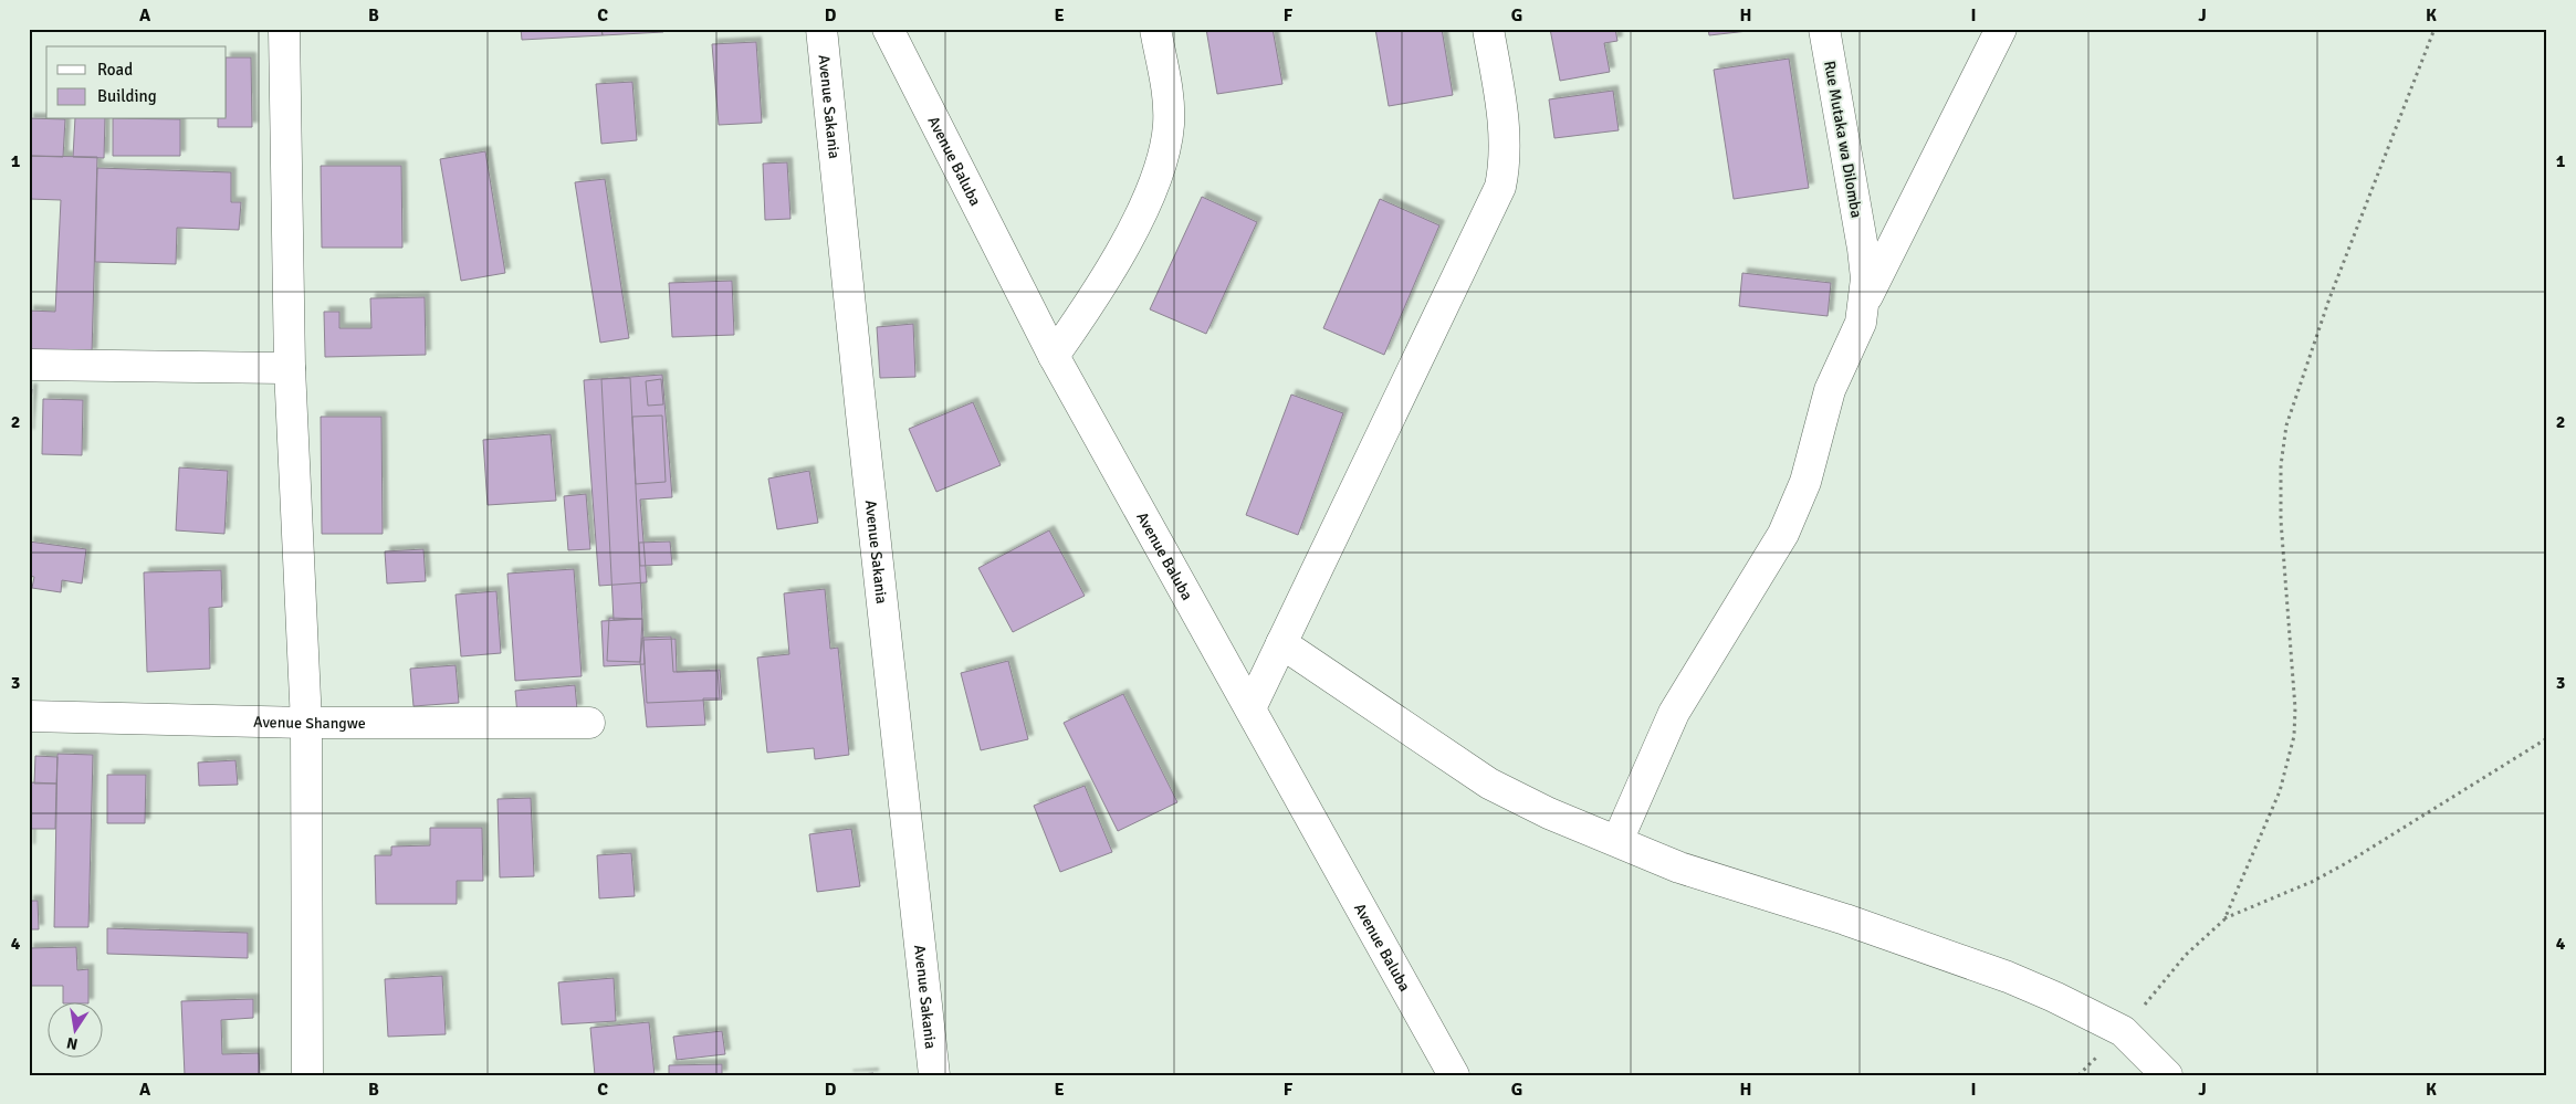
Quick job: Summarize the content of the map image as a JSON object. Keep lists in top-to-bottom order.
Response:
{
  "streets": {
    "street": [
      "Avenue Sakania",
      "Rue Mutaka wa Dilomba",
      "Avenue Baluba",
      "Avenue Shangwe"
    ]
  },
  "legend": ["Road", "Building"],
  "north": "bottom",
  "grid": {
    "columns": [
      "A",
      "B",
      "C",
      "D",
      "E",
      "F",
      "G",
      "H",
      "I",
      "J",
      "K"
    ],
    "rows": [
      "1",
      "2",
      "3",
      "4"
    ]
  }
}
